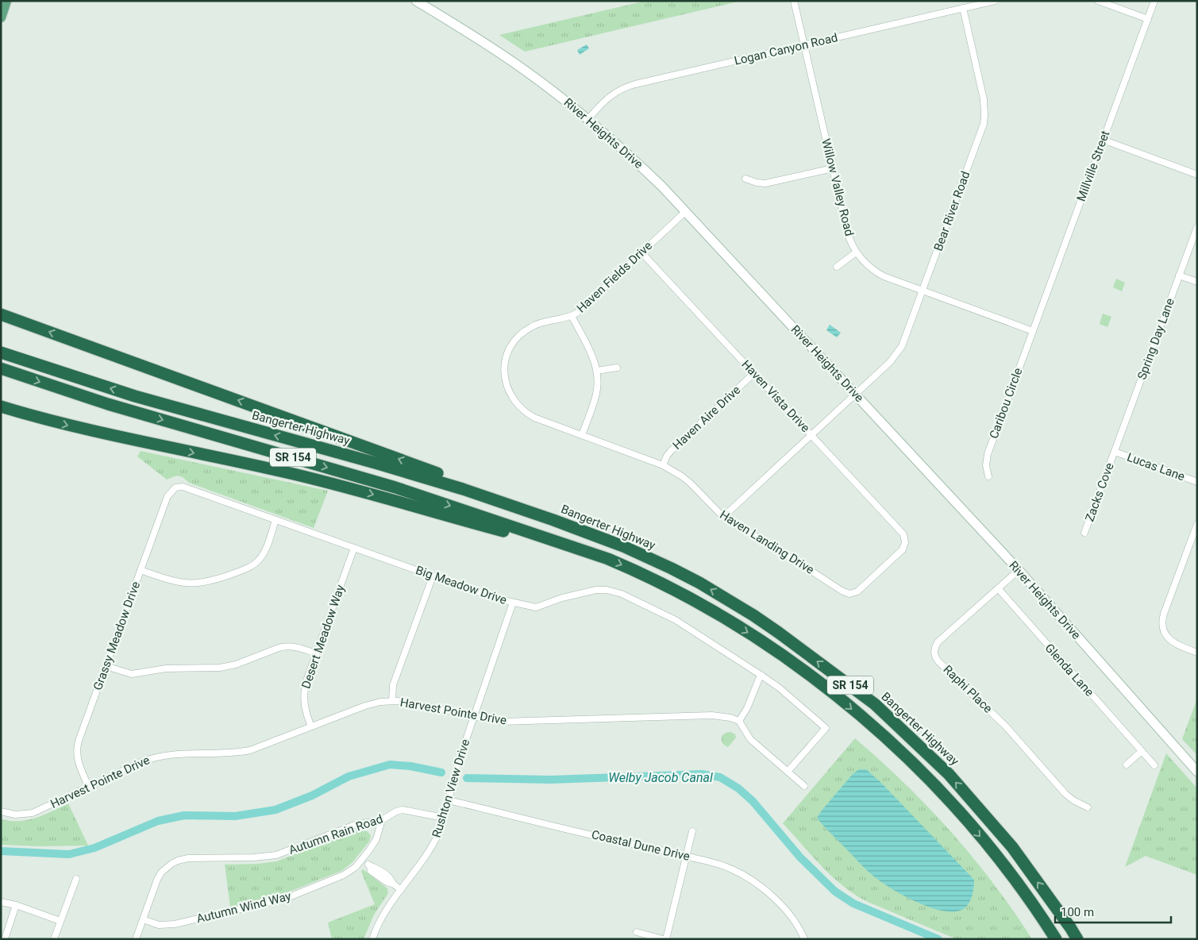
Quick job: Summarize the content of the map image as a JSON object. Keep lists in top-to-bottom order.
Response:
{
  "streets": {
    "highway": ["Bangerter Highway", "SR 154"],
    "street": [
      "Logan Canyon Road",
      "River Heights Drive",
      "Millville Street",
      "Willow Valley Road",
      "Bear River Road",
      "Haven Fields Drive",
      "Spring Day Lane",
      "Haven Vista Drive",
      "Caribou Circle",
      "Haven Aire Drive",
      "Lucas Lane",
      "Zacks Cove",
      "Haven Landing Drive",
      "Big Meadow Drive",
      "Grassy Meadow Drive",
      "Desert Meadow Way",
      "Glenda Lane",
      "Raphi Place",
      "Harvest Pointe Drive",
      "Rushton View Drive",
      "Autumn Rain Road",
      "Coastal Dune Drive",
      "Autumn Wind Way"
    ]
  },
  "crossings": [
    ["Logan Canyon Road", "River Heights Drive"],
    ["Logan Canyon Road", "Willow Valley Road"],
    ["Logan Canyon Road", "Bear River Road"],
    ["River Heights Drive", "Bear River Road"],
    ["River Heights Drive", "Haven Fields Drive"],
    ["River Heights Drive", "Raphi Place"],
    ["Millville Street", "Willow Valley Road"],
    ["Millville Street", "Caribou Circle"],
    ["Willow Valley Road", "Bear River Road"],
    ["Willow Valley Road", "Caribou Circle"],
    ["Bear River Road", "Haven Vista Drive"],
    ["Bear River Road", "Haven Landing Drive"],
    ["Haven Fields Drive", "Haven Vista Drive"],
    ["Haven Fields Drive", "Haven Landing Drive"],
    ["Spring Day Lane", "Lucas Lane"],
    ["Spring Day Lane", "Zacks Cove"],
    ["Haven Vista Drive", "Haven Aire Drive"],
    ["Haven Vista Drive", "Haven Landing Drive"],
    ["Haven Aire Drive", "Haven Landing Drive"],
    ["Lucas Lane", "Zacks Cove"],
    ["Big Meadow Drive", "Grassy Meadow Drive"],
    ["Big Meadow Drive", "Desert Meadow Way"],
    ["Big Meadow Drive", "Rushton View Drive"],
    ["Grassy Meadow Drive", "Harvest Pointe Drive"],
    ["Desert Meadow Way", "Harvest Pointe Drive"],
    ["Glenda Lane", "Raphi Place"],
    ["Harvest Pointe Drive", "Rushton View Drive"],
    ["Rushton View Drive", "Autumn Rain Road"],
    ["Rushton View Drive", "Coastal Dune Drive"],
    ["Autumn Rain Road", "Autumn Wind Way"]
  ],
  "water": ["Welby Jacob Canal"],
  "scale_bar": "100 m"
}
